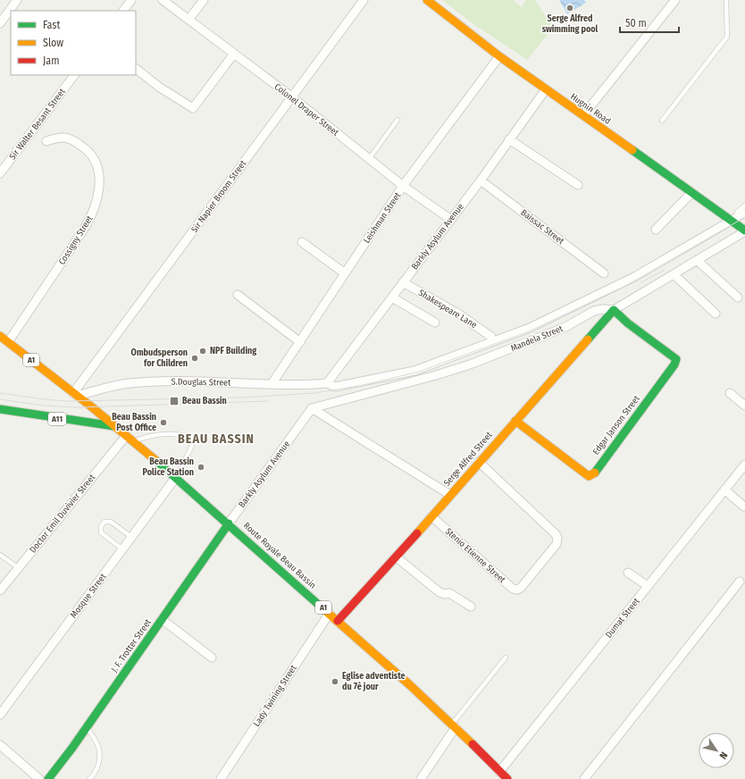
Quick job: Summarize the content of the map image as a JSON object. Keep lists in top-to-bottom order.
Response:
{
  "streets": {
    "street": [
      "Hugnin Road",
      "Colonel Draper Street",
      "Sir Walter Besant Street",
      "Sir Napier Broom Street",
      "Leishman Street",
      "Baissac Street",
      "Barkly Asylum Avenue",
      "Cossigny Street",
      "Shakespeare Lane",
      "Mandela Street",
      "A1",
      "S.Douglas Street",
      "A11",
      "Edgar Janson Street",
      "Serge Alfred Street",
      "Doctor Emil Duvivier Street",
      "Route Royale Beau Bassin",
      "Stenio Etienne Street",
      "Mosque Street",
      "Dumat Street",
      "J. F. Trotter Street",
      "Lady Twining Street"
    ]
  },
  "crossings": [
    ["Hugnin Road", "Leishman Street"],
    ["Hugnin Road", "Barkly Asylum Avenue"],
    ["Hugnin Road", "Mandela Street"],
    ["Hugnin Road", "S.Douglas Street"],
    ["Colonel Draper Street", "Sir Napier Broom Street"],
    ["Colonel Draper Street", "Leishman Street"],
    ["Colonel Draper Street", "Barkly Asylum Avenue"],
    ["Sir Napier Broom Street", "S.Douglas Street"],
    ["Sir Napier Broom Street", "Route Royale Beau Bassin"],
    ["Leishman Street", "S.Douglas Street"],
    ["Baissac Street", "Barkly Asylum Avenue"],
    ["Barkly Asylum Avenue", "Shakespeare Lane"],
    ["Barkly Asylum Avenue", "Mandela Street"],
    ["Barkly Asylum Avenue", "S.Douglas Street"],
    ["Barkly Asylum Avenue", "Route Royale Beau Bassin"],
    ["Barkly Asylum Avenue", "J. F. Trotter Street"],
    ["Cossigny Street", "A1"],
    ["Cossigny Street", "Route Royale Beau Bassin"],
    ["Mandela Street", "Edgar Janson Street"],
    ["Mandela Street", "Serge Alfred Street"],
    ["A1", "Route Royale Beau Bassin"],
    ["S.Douglas Street", "Route Royale Beau Bassin"],
    ["A11", "Route Royale Beau Bassin"],
    ["Edgar Janson Street", "Serge Alfred Street"],
    ["Serge Alfred Street", "Route Royale Beau Bassin"],
    ["Serge Alfred Street", "Stenio Etienne Street"],
    ["Doctor Emil Duvivier Street", "Route Royale Beau Bassin"],
    ["Route Royale Beau Bassin", "Mosque Street"],
    ["Route Royale Beau Bassin", "Dumat Street"],
    ["Route Royale Beau Bassin", "J. F. Trotter Street"],
    ["Route Royale Beau Bassin", "Lady Twining Street"]
  ],
  "districts": ["BEAU BASSIN"],
  "places": {
    "other": [
      "Serge Alfred swimming pool",
      "NPF Building",
      "Ombudsperson for Children",
      "Beau Bassin Post Office",
      "Beau Bassin Police Station",
      "Eglise adventiste du 7è jour"
    ],
    "transit": ["Beau Bassin"]
  },
  "legend": ["Fast", "Slow", "Jam"],
  "scale_bar": "50 m",
  "north": "bottom right"
}
